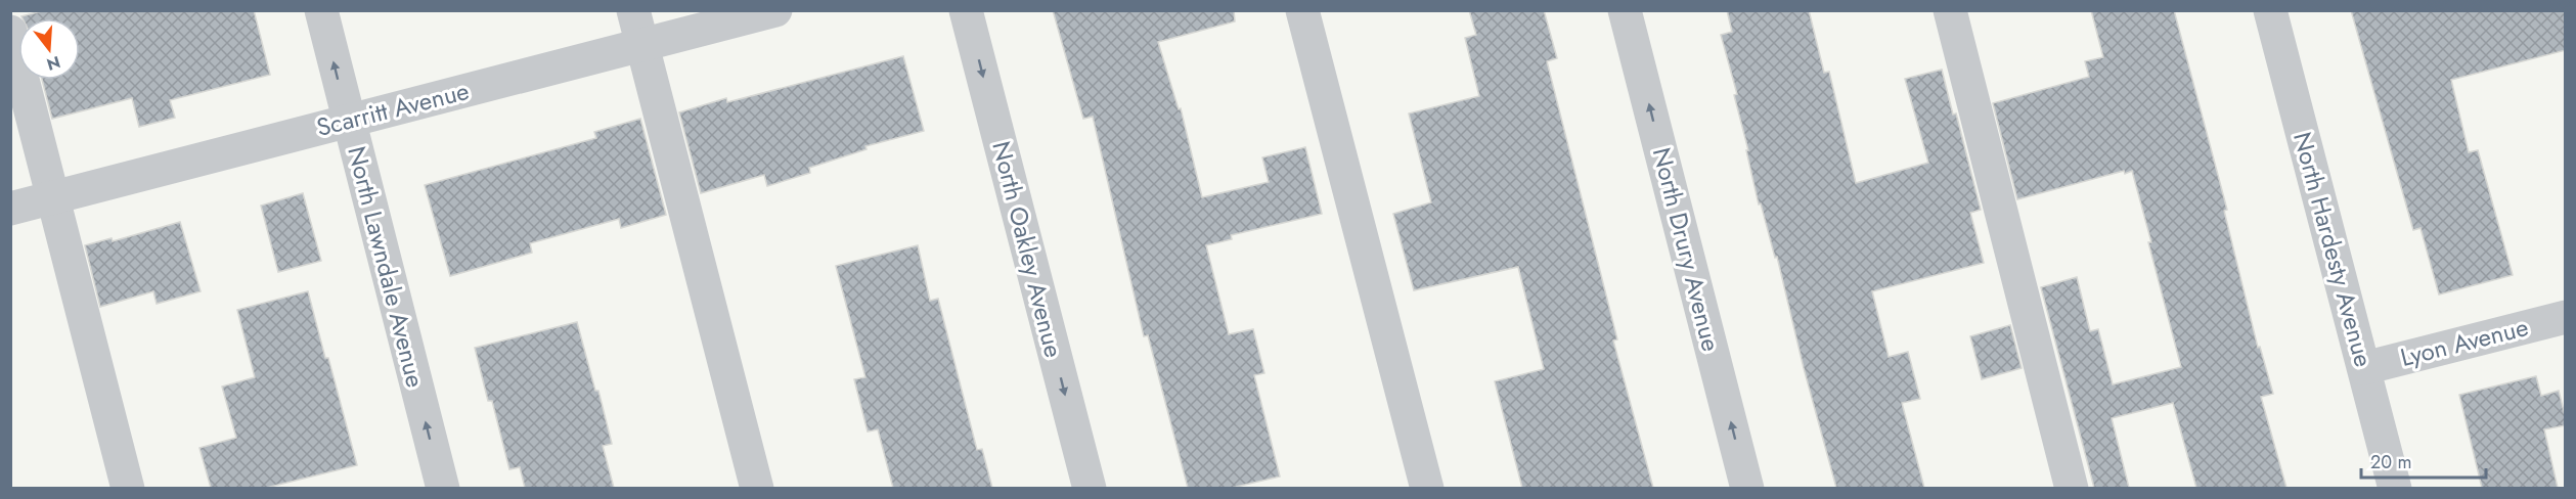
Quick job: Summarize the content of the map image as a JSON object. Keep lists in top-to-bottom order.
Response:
{
  "streets": {
    "street": [
      "Scarritt Avenue",
      "North Oakley Avenue",
      "North Drury Avenue",
      "North Hardesty Avenue",
      "North Lawndale Avenue",
      "Lyon Avenue"
    ]
  },
  "crossings": [
    ["Scarritt Avenue", "North Lawndale Avenue"],
    ["North Hardesty Avenue", "Lyon Avenue"]
  ],
  "one_way": ["North Oakley Avenue", "North Drury Avenue"],
  "scale_bar": "20 m",
  "north": "bottom"
}
